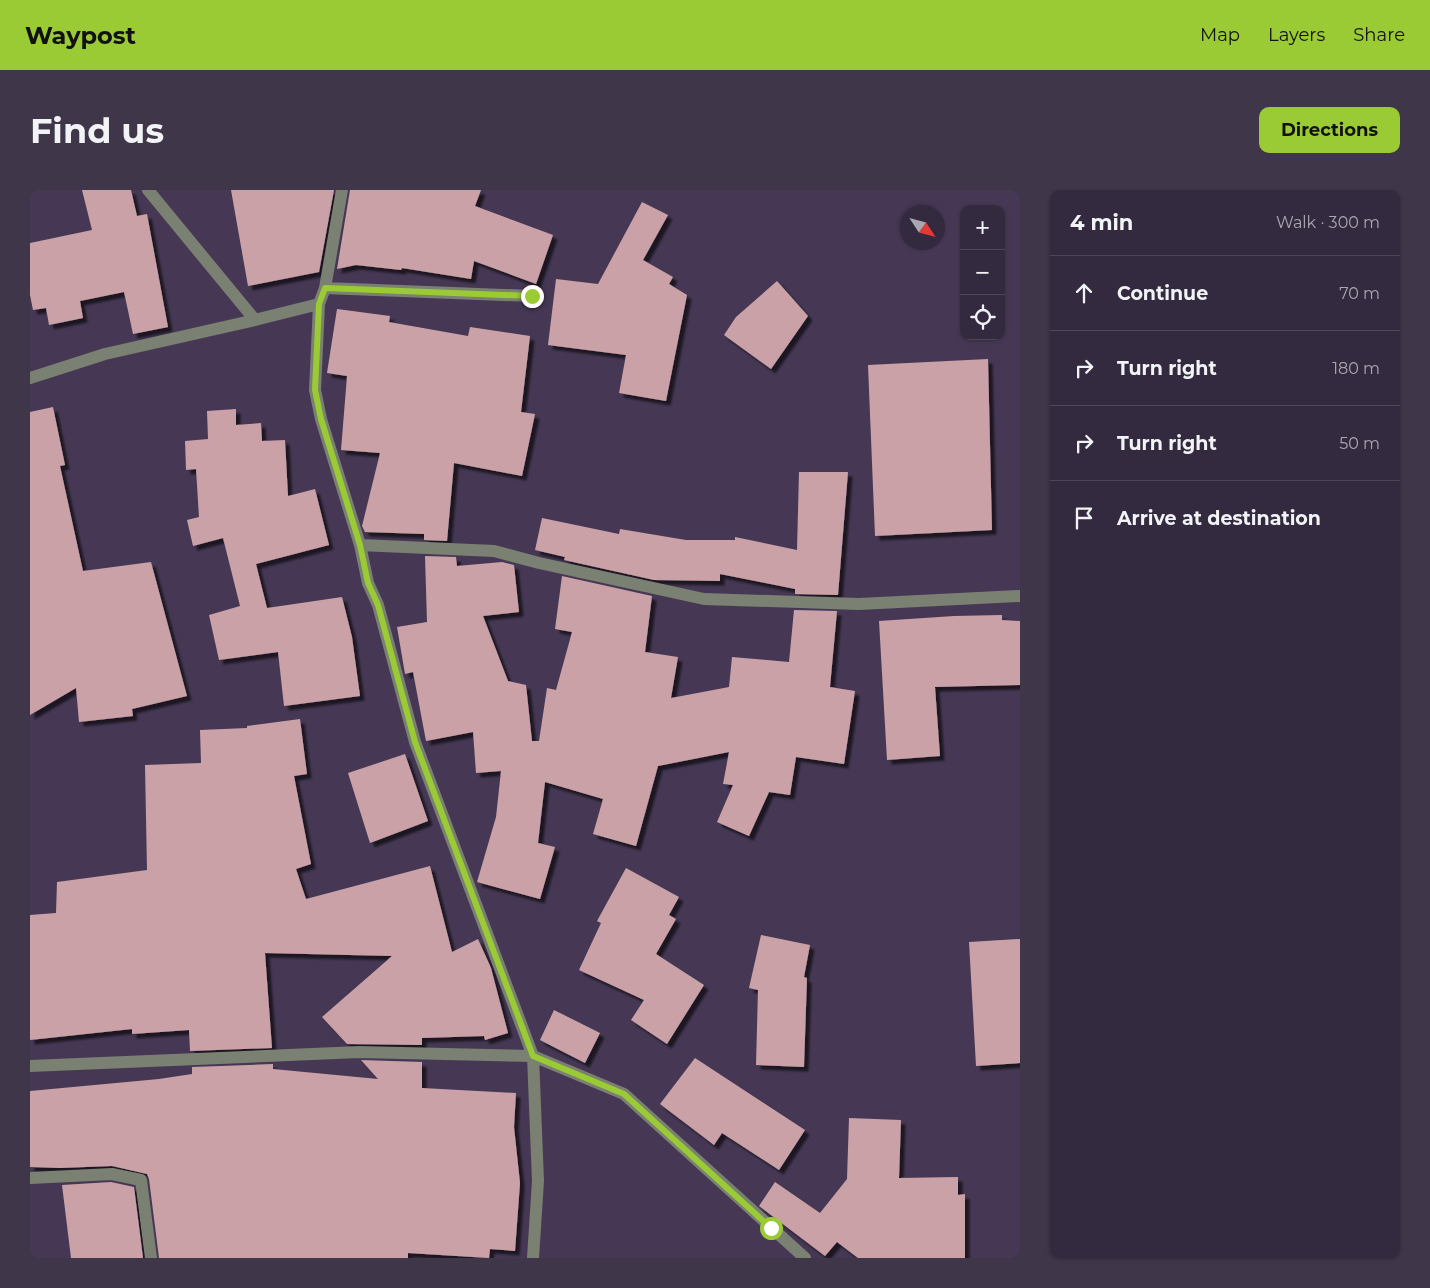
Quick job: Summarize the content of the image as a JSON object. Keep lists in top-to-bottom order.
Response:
{
  "north": "bottom right",
  "page": {
    "header": "Waypost",
    "nav": ["Map", "Layers", "Share"],
    "buttons": "Directions",
    "title": "Find us",
    "heading": ["4 min", "Walk · 300 m"],
    "map_buttons": ["+", "−"],
    "list": [
      ["Continue", "70 m"],
      ["Turn right", "180 m"],
      ["Turn right", "50 m"],
      "Arrive at destination"
    ]
  }
}
